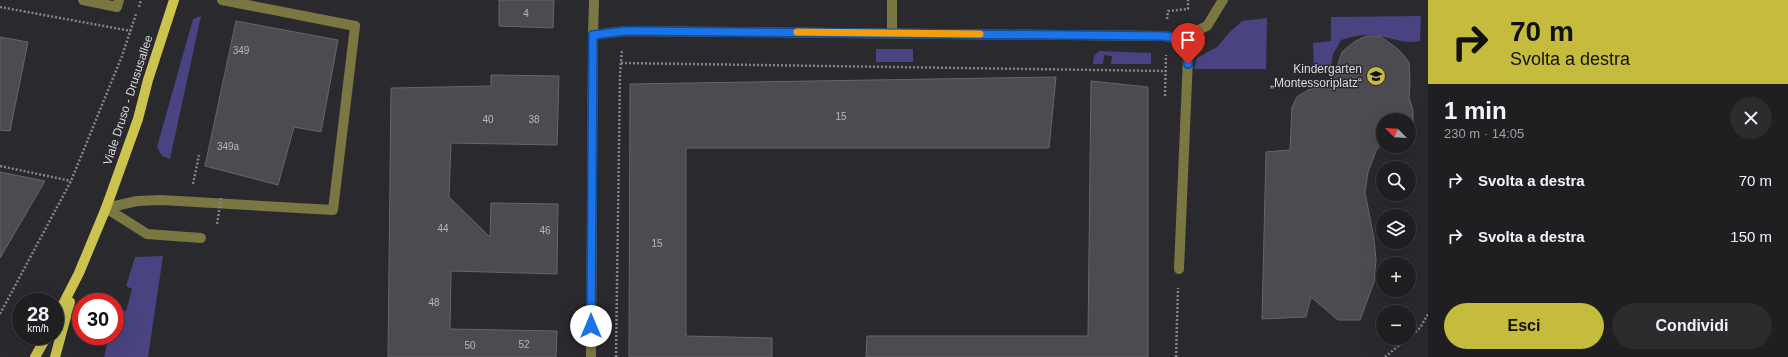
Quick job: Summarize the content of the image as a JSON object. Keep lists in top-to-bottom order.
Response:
{
  "streets": {
    "main road": ["Viale Druso - Drususallee"]
  },
  "places": {
    "school or university": ["Kindergarten „Montessoriplatz“"]
  },
  "house_numbers": [
    "4",
    "349",
    "15",
    "40",
    "38",
    "349a",
    "44",
    "46",
    "15",
    "48",
    "52",
    "50"
  ],
  "north": "top left",
  "page": {
    "turn": ["70 m", "Svolta a destra"],
    "heading": ["1 min", "230 m · 14:05"],
    "map_buttons": ["+", "−"],
    "list": [
      {
        "name": "Svolta a destra",
        "value": "70 m"
      },
      {
        "name": "Svolta a destra",
        "value": "150 m"
      }
    ],
    "speed": "28 km/h",
    "limit": "30",
    "buttons": ["Esci", "Condividi"]
  }
}
